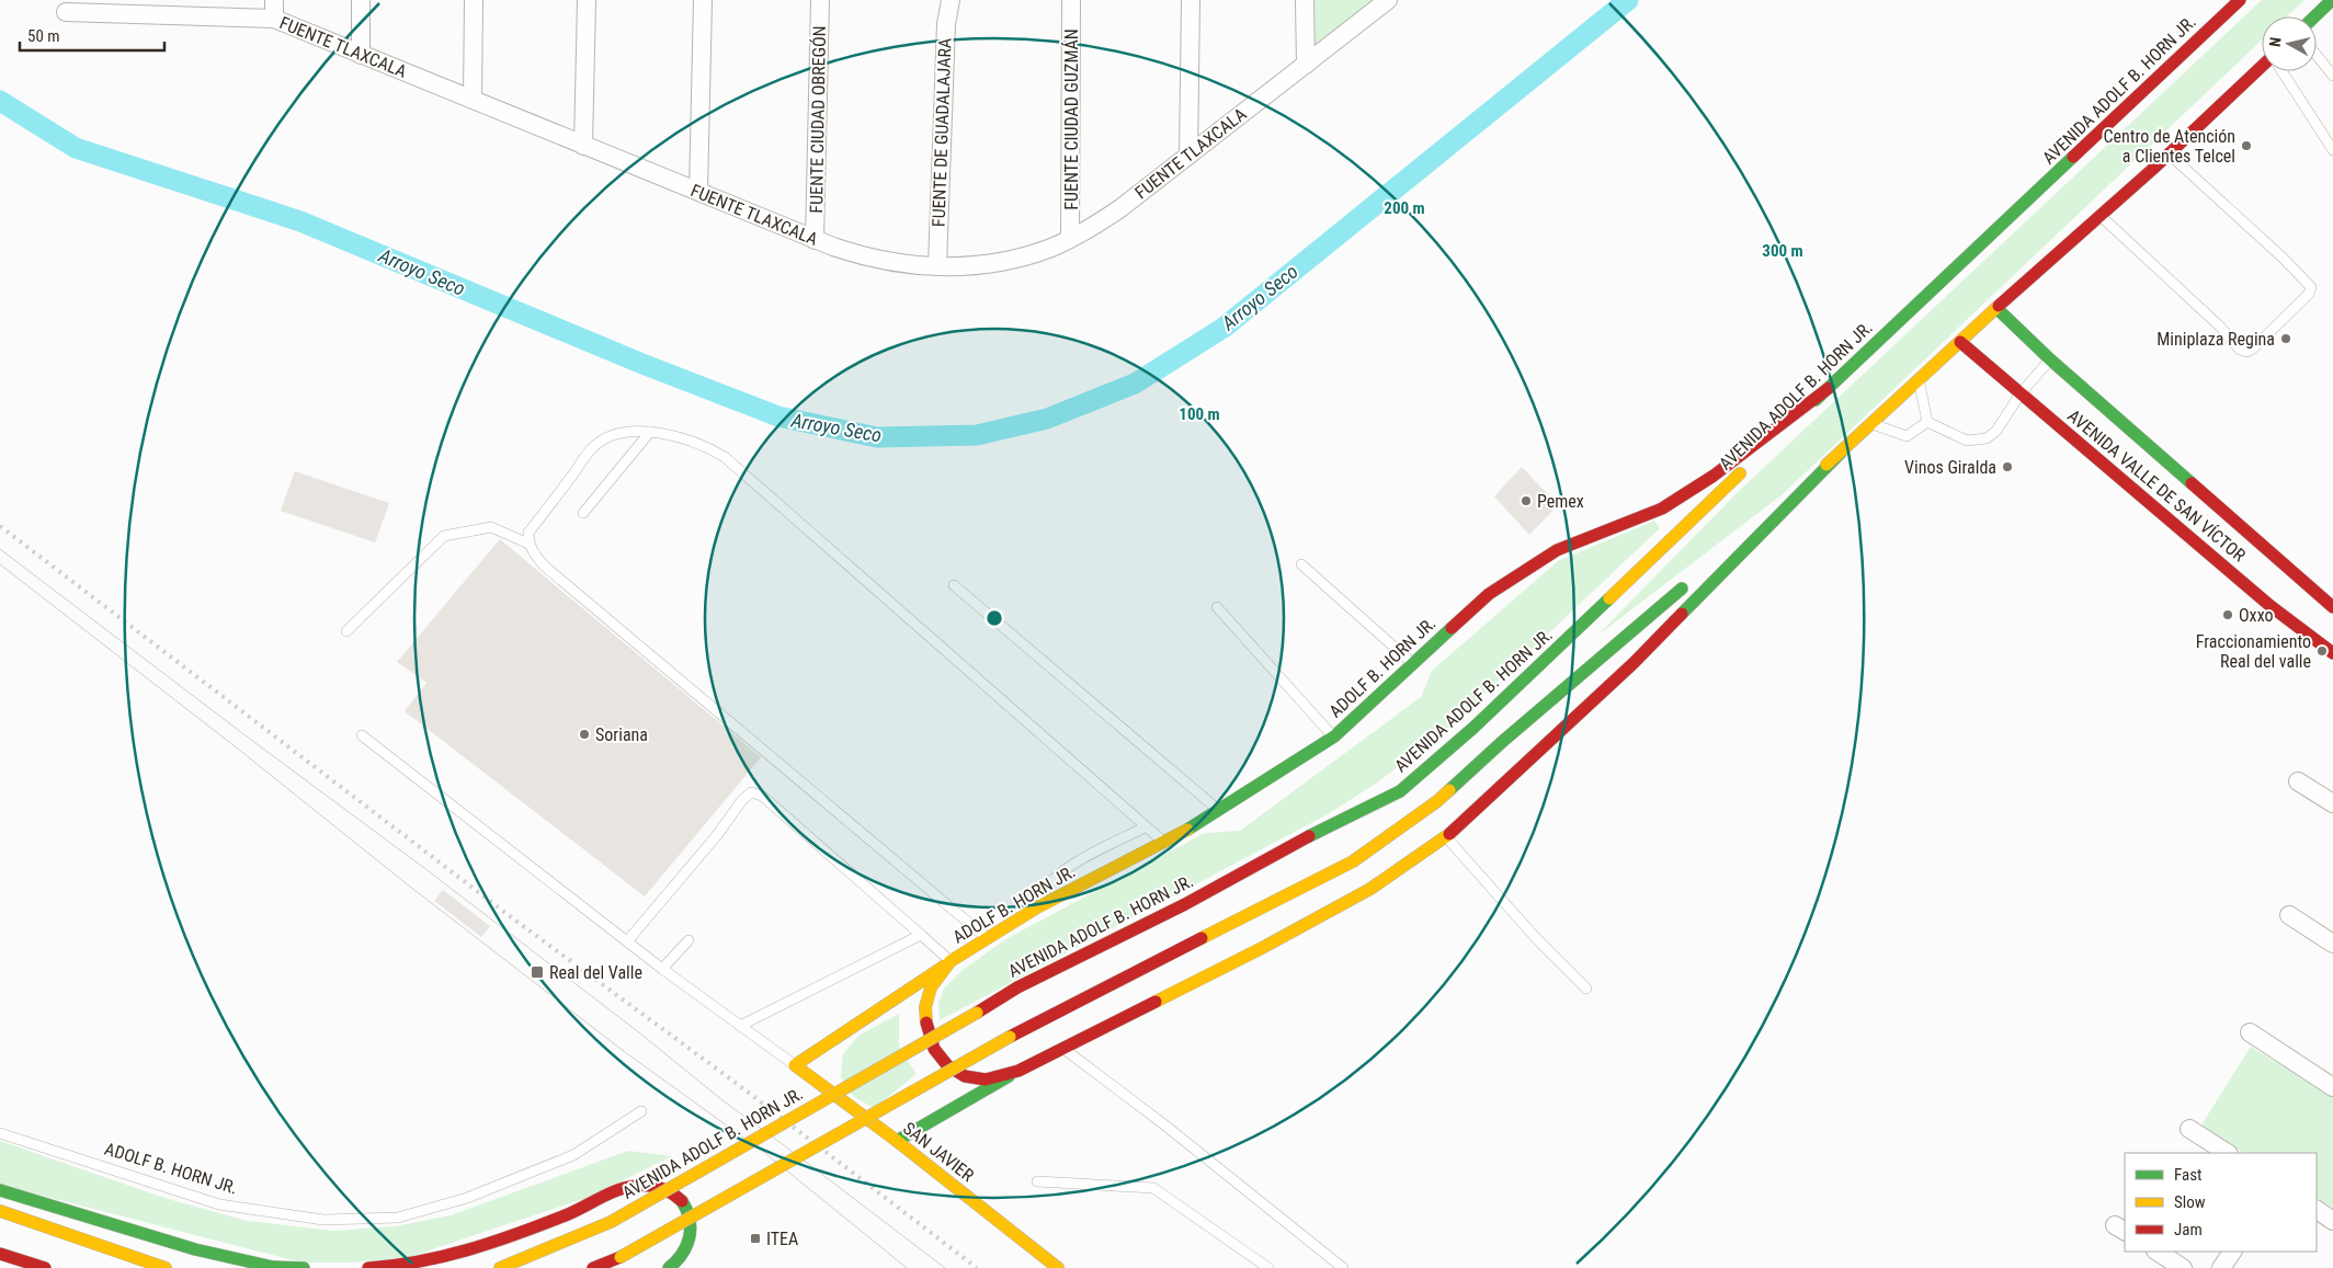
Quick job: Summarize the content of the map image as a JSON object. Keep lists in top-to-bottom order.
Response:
{
  "streets": {
    "main road": [
      "AVENIDA ADOLF B. HORN JR.",
      "AVENIDA VALLE DE SAN VÍCTOR",
      "ADOLF B. HORN JR.",
      "SAN JAVIER"
    ],
    "street": [
      "FUENTE TLAXCALA",
      "FUENTE CIUDAD OBREGÓN",
      "FUENTE CIUDAD GUZMÁN",
      "FUENTE DE GUADALAJARA"
    ]
  },
  "crossings": [
    ["FUENTE TLAXCALA", "FUENTE CIUDAD OBREGÓN"],
    ["FUENTE TLAXCALA", "FUENTE CIUDAD GUZMÁN"],
    ["FUENTE TLAXCALA", "FUENTE DE GUADALAJARA"],
    ["AVENIDA ADOLF B. HORN JR.", "ADOLF B. HORN JR."],
    ["ADOLF B. HORN JR.", "SAN JAVIER"]
  ],
  "water": ["Arroyo Seco"],
  "places": {
    "other": [
      "Centro de Atención a Clientes Telcel",
      "Miniplaza Regina",
      "Vinos Giralda",
      "Pemex",
      "Oxxo",
      "Fraccionamiento Real del valle",
      "Soriana"
    ],
    "transit": ["Real del Valle", "ITEA"]
  },
  "legend": ["Fast", "Slow", "Jam"],
  "scale_bar": "50 m",
  "north": "left",
  "rings": ["200 m", "300 m", "100 m"]
}
